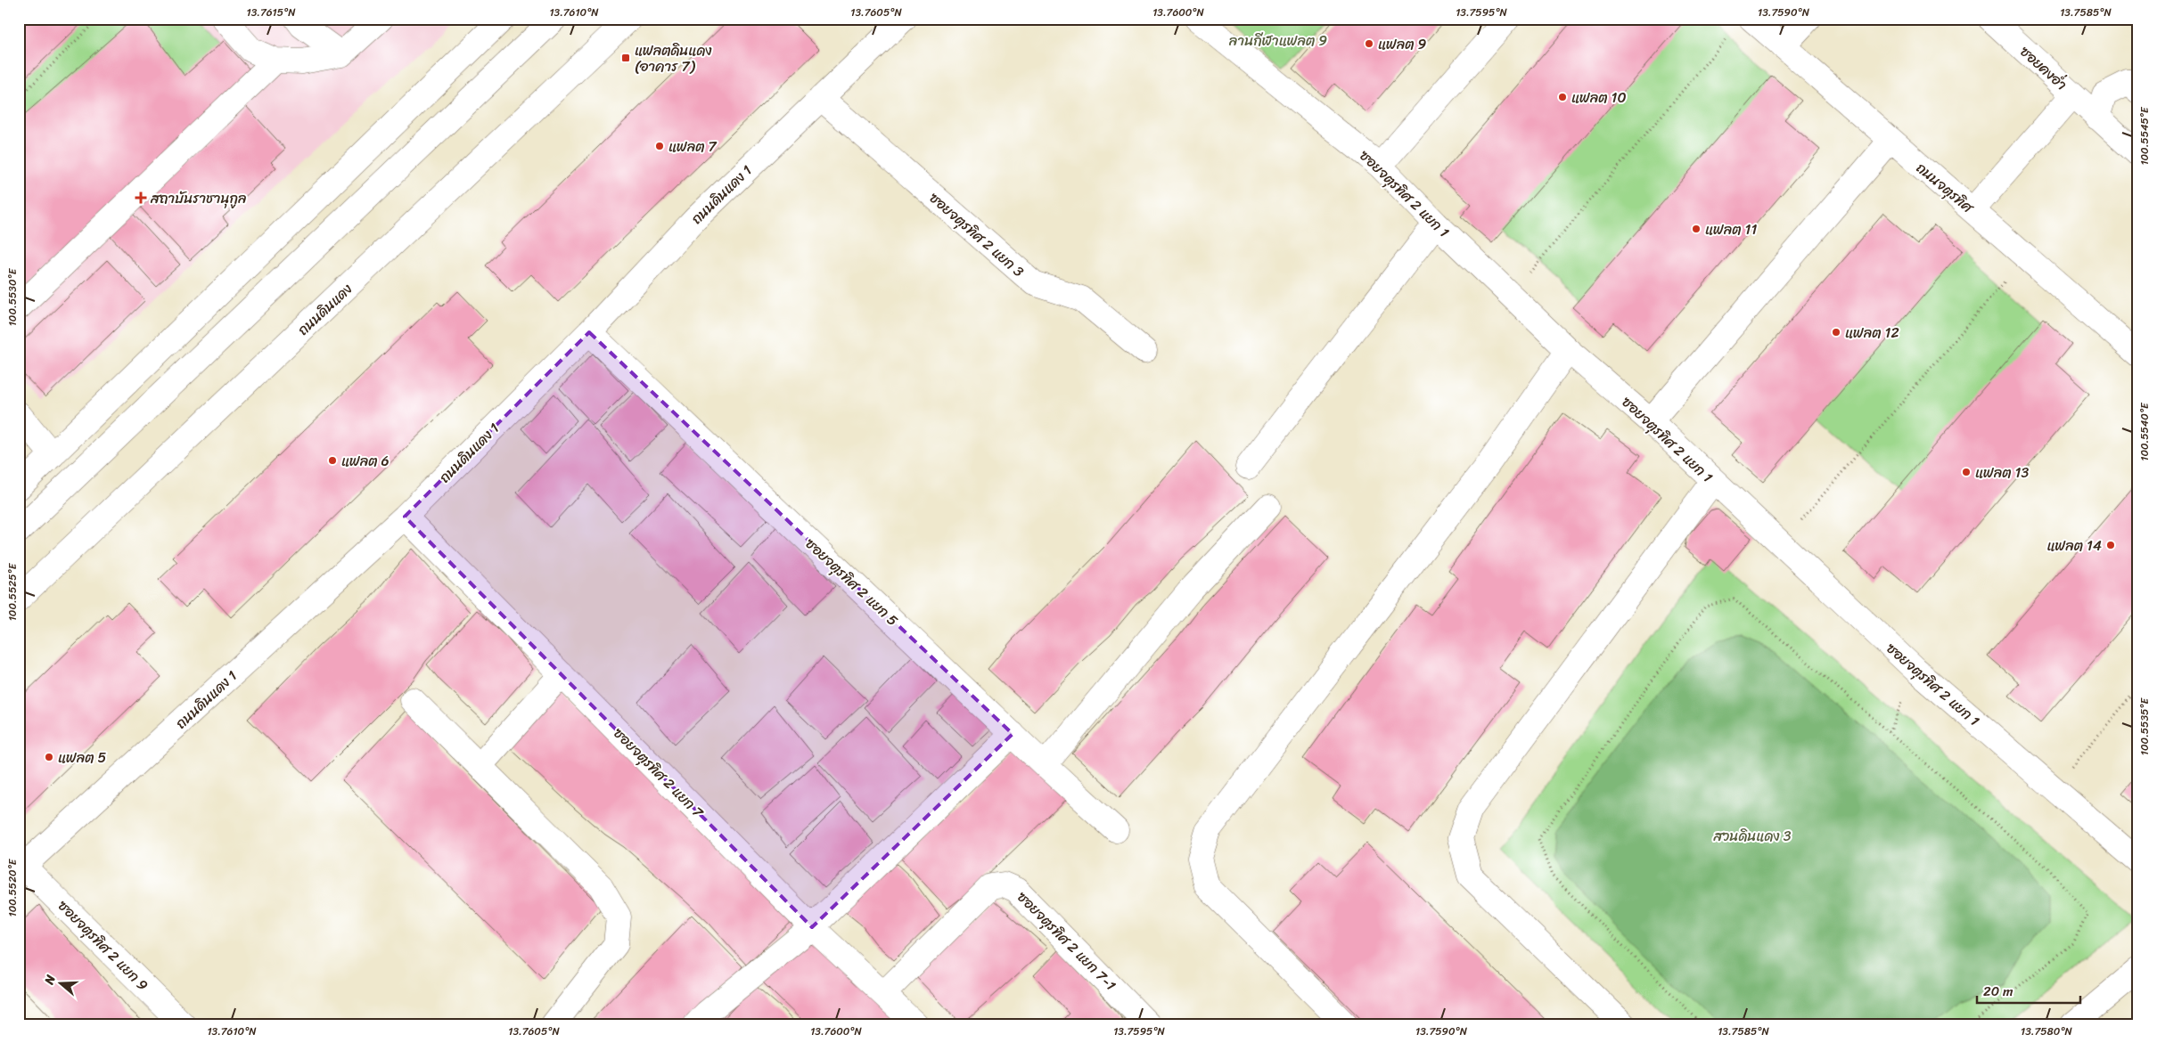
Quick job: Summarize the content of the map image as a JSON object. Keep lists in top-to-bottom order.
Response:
{
  "streets": {
    "street": [
      "ซอยคงอ่ำ",
      "ถนนจตุรทิศ",
      "ซอยจตุรทิศ 2 แยก 1",
      "ถนนดินแดง 1",
      "ซอยจตุรทิศ 2 แยก 3",
      "ถนนดินแดง",
      "ซอยจตุรทิศ 2 แยก 5",
      "ซอยจตุรทิศ 2 แยก 7",
      "ซอยจตุรทิศ 2 แยก 7-1",
      "ซอยจตุรทิศ 2 แยก 9"
    ]
  },
  "crossings": [
    ["ถนนดินแดง 1", "ซอยจตุรทิศ 2 แยก 3"],
    ["ถนนดินแดง 1", "ซอยจตุรทิศ 2 แยก 5"],
    ["ถนนดินแดง 1", "ซอยจตุรทิศ 2 แยก 7"],
    ["ถนนดินแดง 1", "ซอยจตุรทิศ 2 แยก 9"],
    ["ซอยจตุรทิศ 2 แยก 7", "ซอยจตุรทิศ 2 แยก 7-1"]
  ],
  "parks": ["ลานกีฬาแฟลต 9", "สวนดินแดง 3"],
  "places": {
    "other": [
      "แฟลต 9",
      "แฟลต 10",
      "แฟลต 7",
      "แฟลต 11",
      "แฟลต 12",
      "แฟลต 6",
      "แฟลต 13",
      "แฟลต 14",
      "แฟลต 5"
    ],
    "transit": ["แฟลตดินแดง (อาคาร 7)"],
    "health": ["สถาบันราชานุกูล"]
  },
  "scale_bar": "20 m",
  "north": "left",
  "coordinates": [
    "13.7615°N",
    "13.7610°N",
    "13.7605°N",
    "13.7600°N",
    "13.7595°N",
    "13.7590°N",
    "13.7585°N",
    "100.5545°E",
    "100.5530°E",
    "100.5540°E",
    "100.5525°E",
    "100.5535°E",
    "100.5520°E",
    "13.7580°N"
  ]
}
